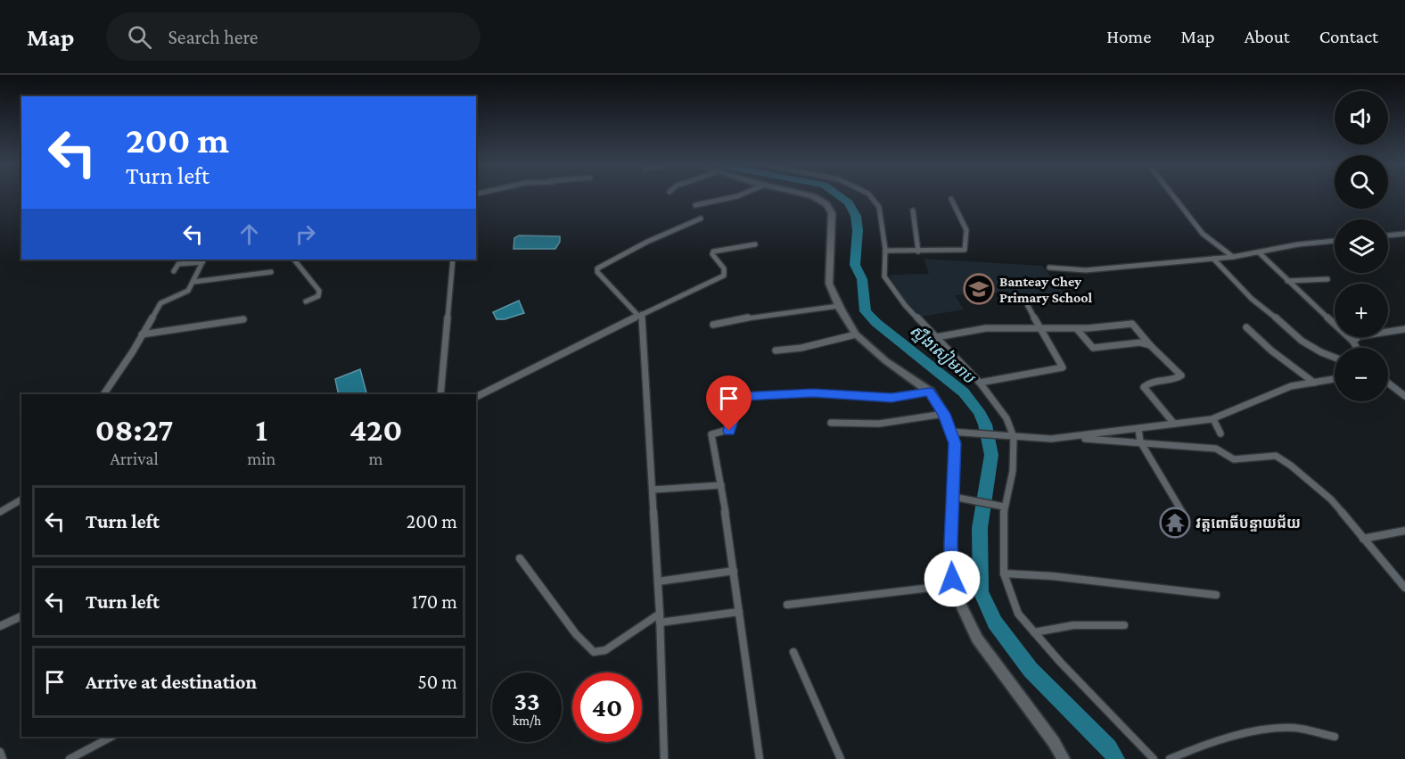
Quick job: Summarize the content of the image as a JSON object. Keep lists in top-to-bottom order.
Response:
{
  "water": ["ស្ទឹងសៀមរាប"],
  "places": {
    "school or university": ["Banteay Chey Primary School"],
    "temple": ["វត្តពោធិ៍បន្ទាយជ័យ"]
  },
  "page": {
    "header": "Map",
    "search": "Search here",
    "nav": [
      "Home",
      "Map",
      "About",
      "Contact"
    ],
    "map_buttons": ["+", "−"],
    "turn": ["200 m", "Turn left"],
    "eta": [
      "08:27",
      "Arrival",
      "1",
      "min",
      "420",
      "m"
    ],
    "list": [
      {
        "name": "Turn left",
        "value": "200 m"
      },
      {
        "name": "Turn left",
        "value": "170 m"
      },
      {
        "name": "Arrive at destination",
        "value": "50 m"
      }
    ],
    "speed": "33 km/h",
    "limit": "40"
  }
}
